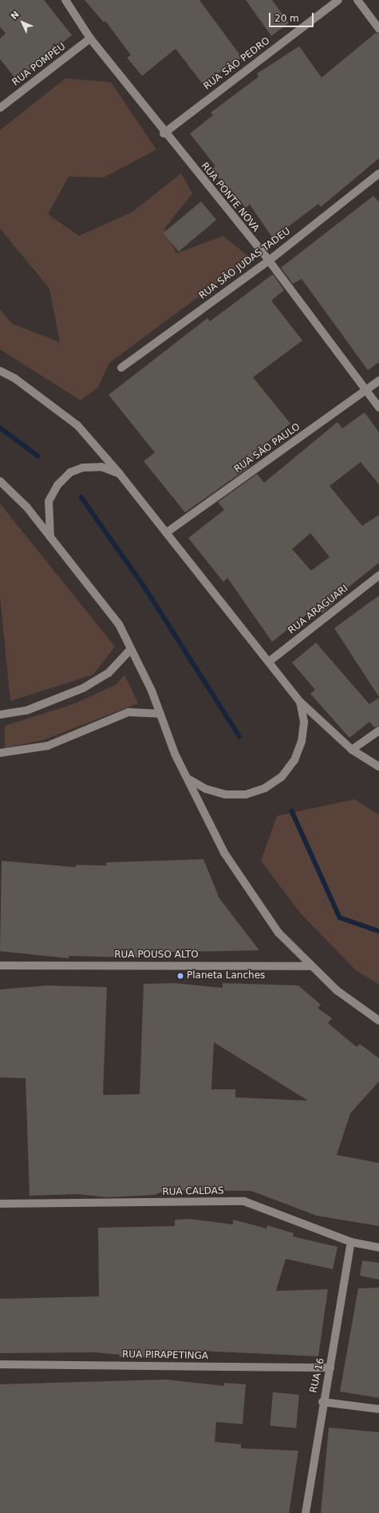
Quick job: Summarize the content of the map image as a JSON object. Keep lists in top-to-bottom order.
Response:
{
  "streets": {
    "street": [
      "RUA SÃO PEDRO",
      "RUA POMPÉU",
      "RUA PONTE NOVA",
      "RUA SÃO JUDAS TADEU",
      "RUA SÃO PAULO",
      "RUA ARAGUARI",
      "RUA POUSO ALTO",
      "RUA CALDAS",
      "RUA PIRAPETINGA",
      "RUA 16"
    ]
  },
  "crossings": [
    ["RUA SÃO PEDRO", "RUA PONTE NOVA"],
    ["RUA POMPÉU", "RUA PONTE NOVA"],
    ["RUA PONTE NOVA", "RUA SÃO JUDAS TADEU"],
    ["RUA PONTE NOVA", "RUA SÃO PAULO"],
    ["RUA CALDAS", "RUA 16"],
    ["RUA PIRAPETINGA", "RUA 16"]
  ],
  "places": ["Planeta Lanches"],
  "scale_bar": "20 m",
  "north": "top left"
}
